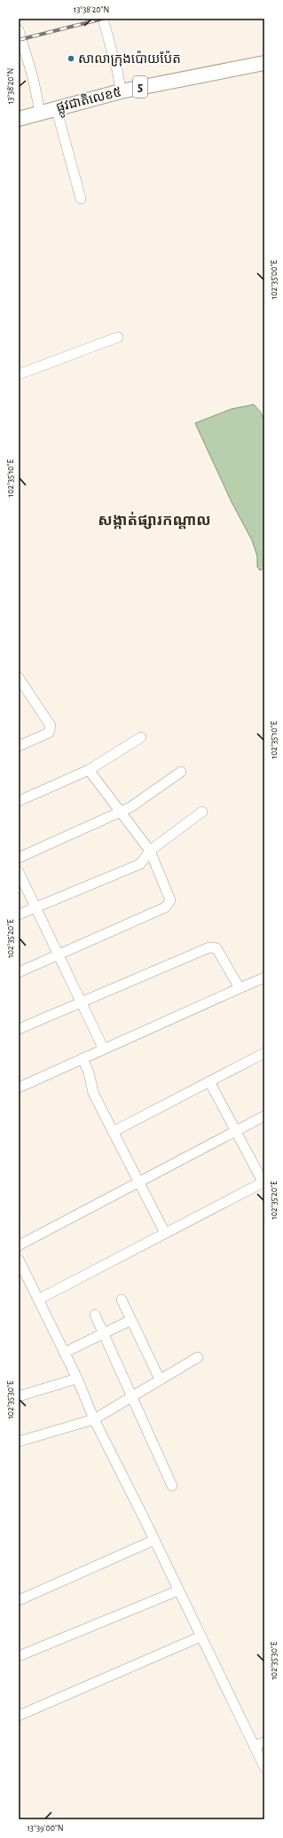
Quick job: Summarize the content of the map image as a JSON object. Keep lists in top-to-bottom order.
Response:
{
  "streets": {
    "highway": ["5", "ផ្លូវជាតិលេខ៥"]
  },
  "districts": ["សង្កាត់ផ្សារកណ្ដាល"],
  "places": ["សាលាក្រុងប៉ោយប៉ែត"],
  "coordinates": [
    "13°38'20\"N",
    "102°35'00\"E",
    "102°35'10\"E",
    "102°35'20\"E",
    "102°35'30\"E",
    "13°39'00\"N"
  ]
}
